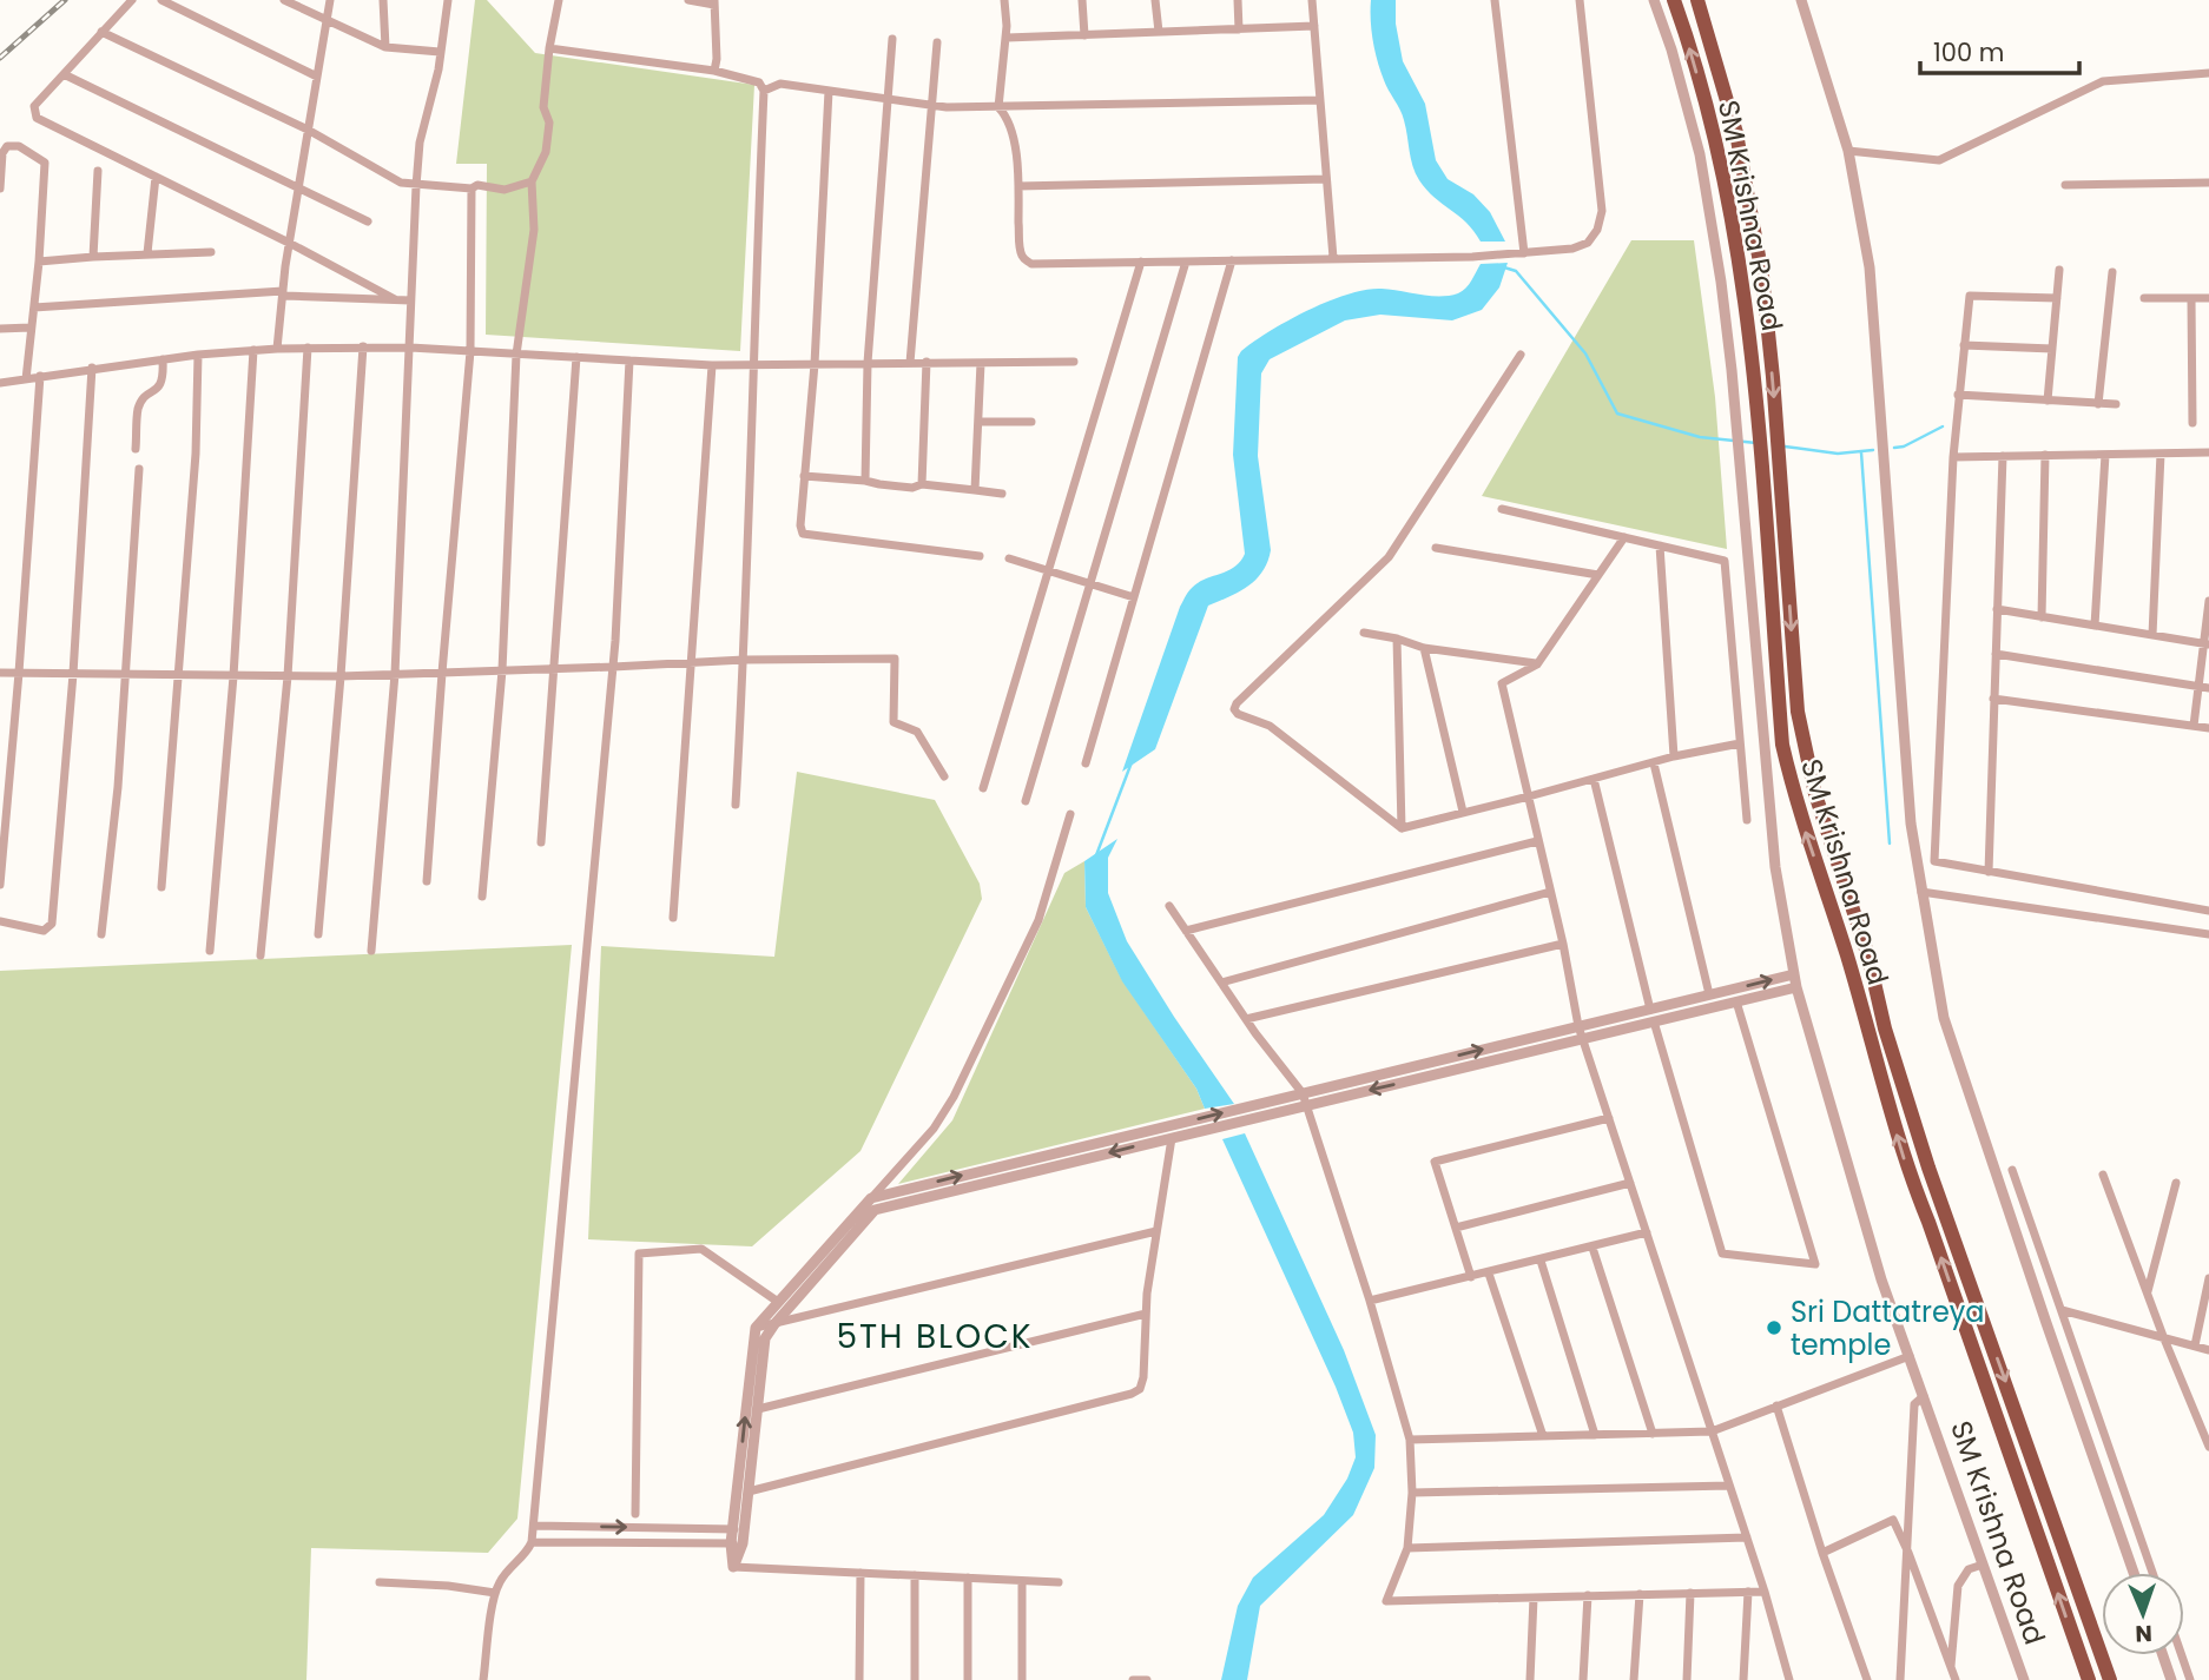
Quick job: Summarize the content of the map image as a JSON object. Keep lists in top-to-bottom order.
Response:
{
  "streets": {
    "highway": ["SM Krishna Road"]
  },
  "districts": ["5TH BLOCK"],
  "places": ["Sri Dattatreya temple"],
  "scale_bar": "100 m",
  "north": "bottom"
}
